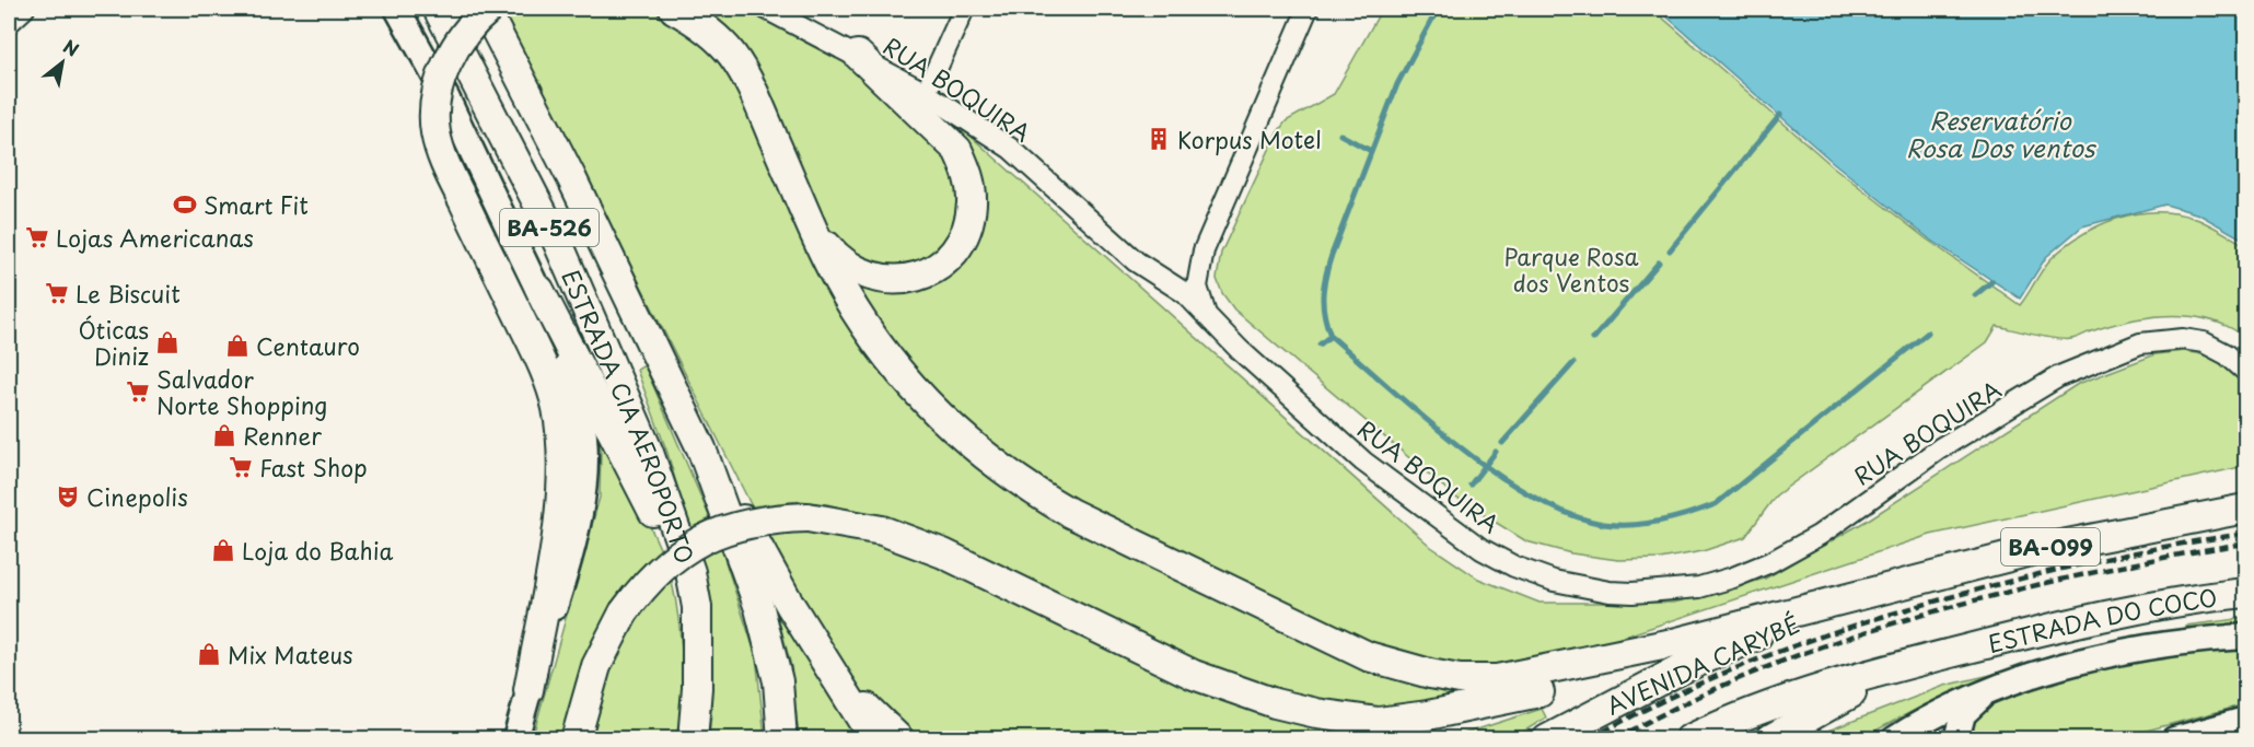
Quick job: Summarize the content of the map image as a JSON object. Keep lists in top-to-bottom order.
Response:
{
  "streets": {
    "highway": [
      "BA-526",
      "ESTRADA CIA AEROPORTO",
      "BA-099",
      "ESTRADA DO COCO",
      "AVENIDA CARYBÉ"
    ],
    "street": ["RUA BOQUIRA"]
  },
  "crossings": [
    ["BA-099", "AVENIDA CARYBÉ"]
  ],
  "water": ["Reservatório Rosa Dos ventos"],
  "parks": ["Parque Rosa dos Ventos"],
  "places": {
    "building": ["Korpus Motel"],
    "sports": ["Smart Fit"],
    "supermarket": [
      "Lojas Americanas",
      "Le Biscuit",
      "Salvador Norte Shopping",
      "Fast Shop"
    ],
    "shop": [
      "Óticas Diniz",
      "Centauro",
      "Renner",
      "Loja do Bahia",
      "Mix Mateus"
    ],
    "theatre": ["Cinepolis"]
  },
  "north": "top right"
}
